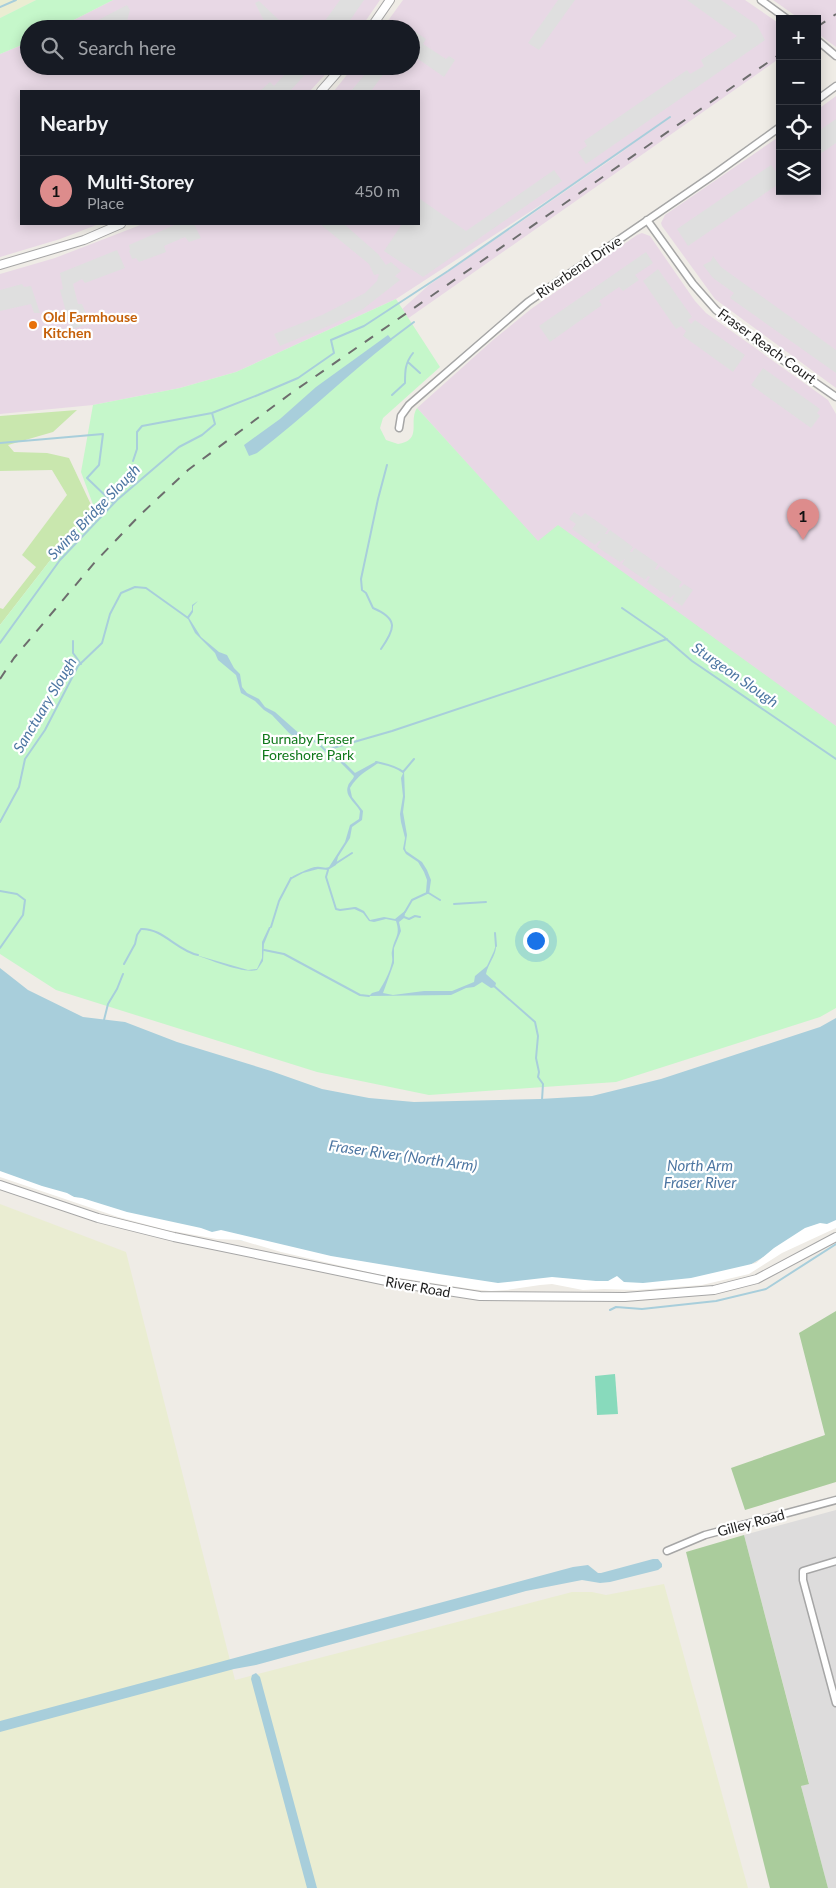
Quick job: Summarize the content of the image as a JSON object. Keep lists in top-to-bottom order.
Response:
{
  "streets": {
    "street": [
      "Riverbend Drive",
      "Fraser Reach Court",
      "River Road",
      "Gilley Road"
    ]
  },
  "crossings": [
    ["Riverbend Drive", "Fraser Reach Court"]
  ],
  "water": [
    "Swing Bridge Slough",
    "Sturgeon Slough",
    "Sanctuary Slough",
    "Fraser River (North Arm)",
    "North Arm Fraser River"
  ],
  "parks": ["Burnaby Fraser Foreshore Park"],
  "places": ["Old Farmhouse Kitchen"],
  "page": {
    "map_buttons": ["+", "−"],
    "search": "Search here",
    "heading": "Nearby",
    "list": [
      {
        "mark": "1",
        "name": "Multi-Storey",
        "note": "Place",
        "value": "450 m"
      }
    ],
    "pins": "1"
  }
}
